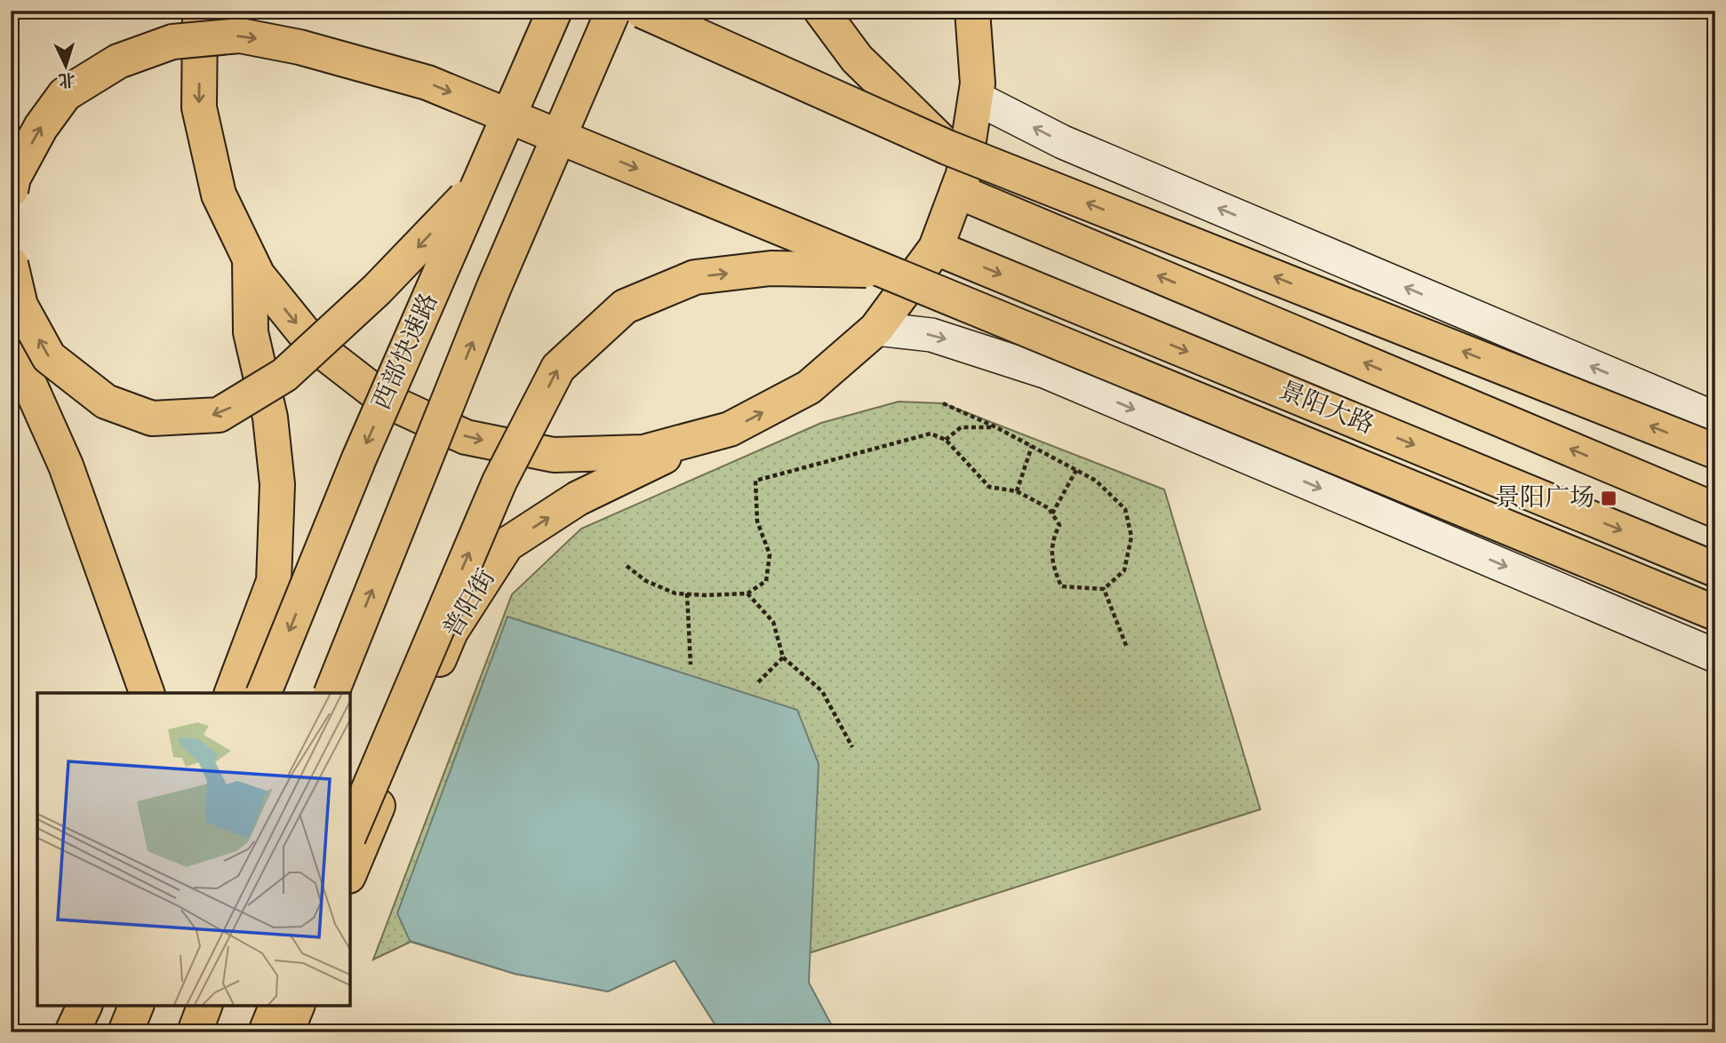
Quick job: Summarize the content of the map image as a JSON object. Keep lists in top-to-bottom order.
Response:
{
  "streets": {
    "main road": ["西部快速路", "景阳大路", "普阳街"]
  },
  "places": {
    "transit": ["景阳广场"]
  },
  "north": "bottom"
}
